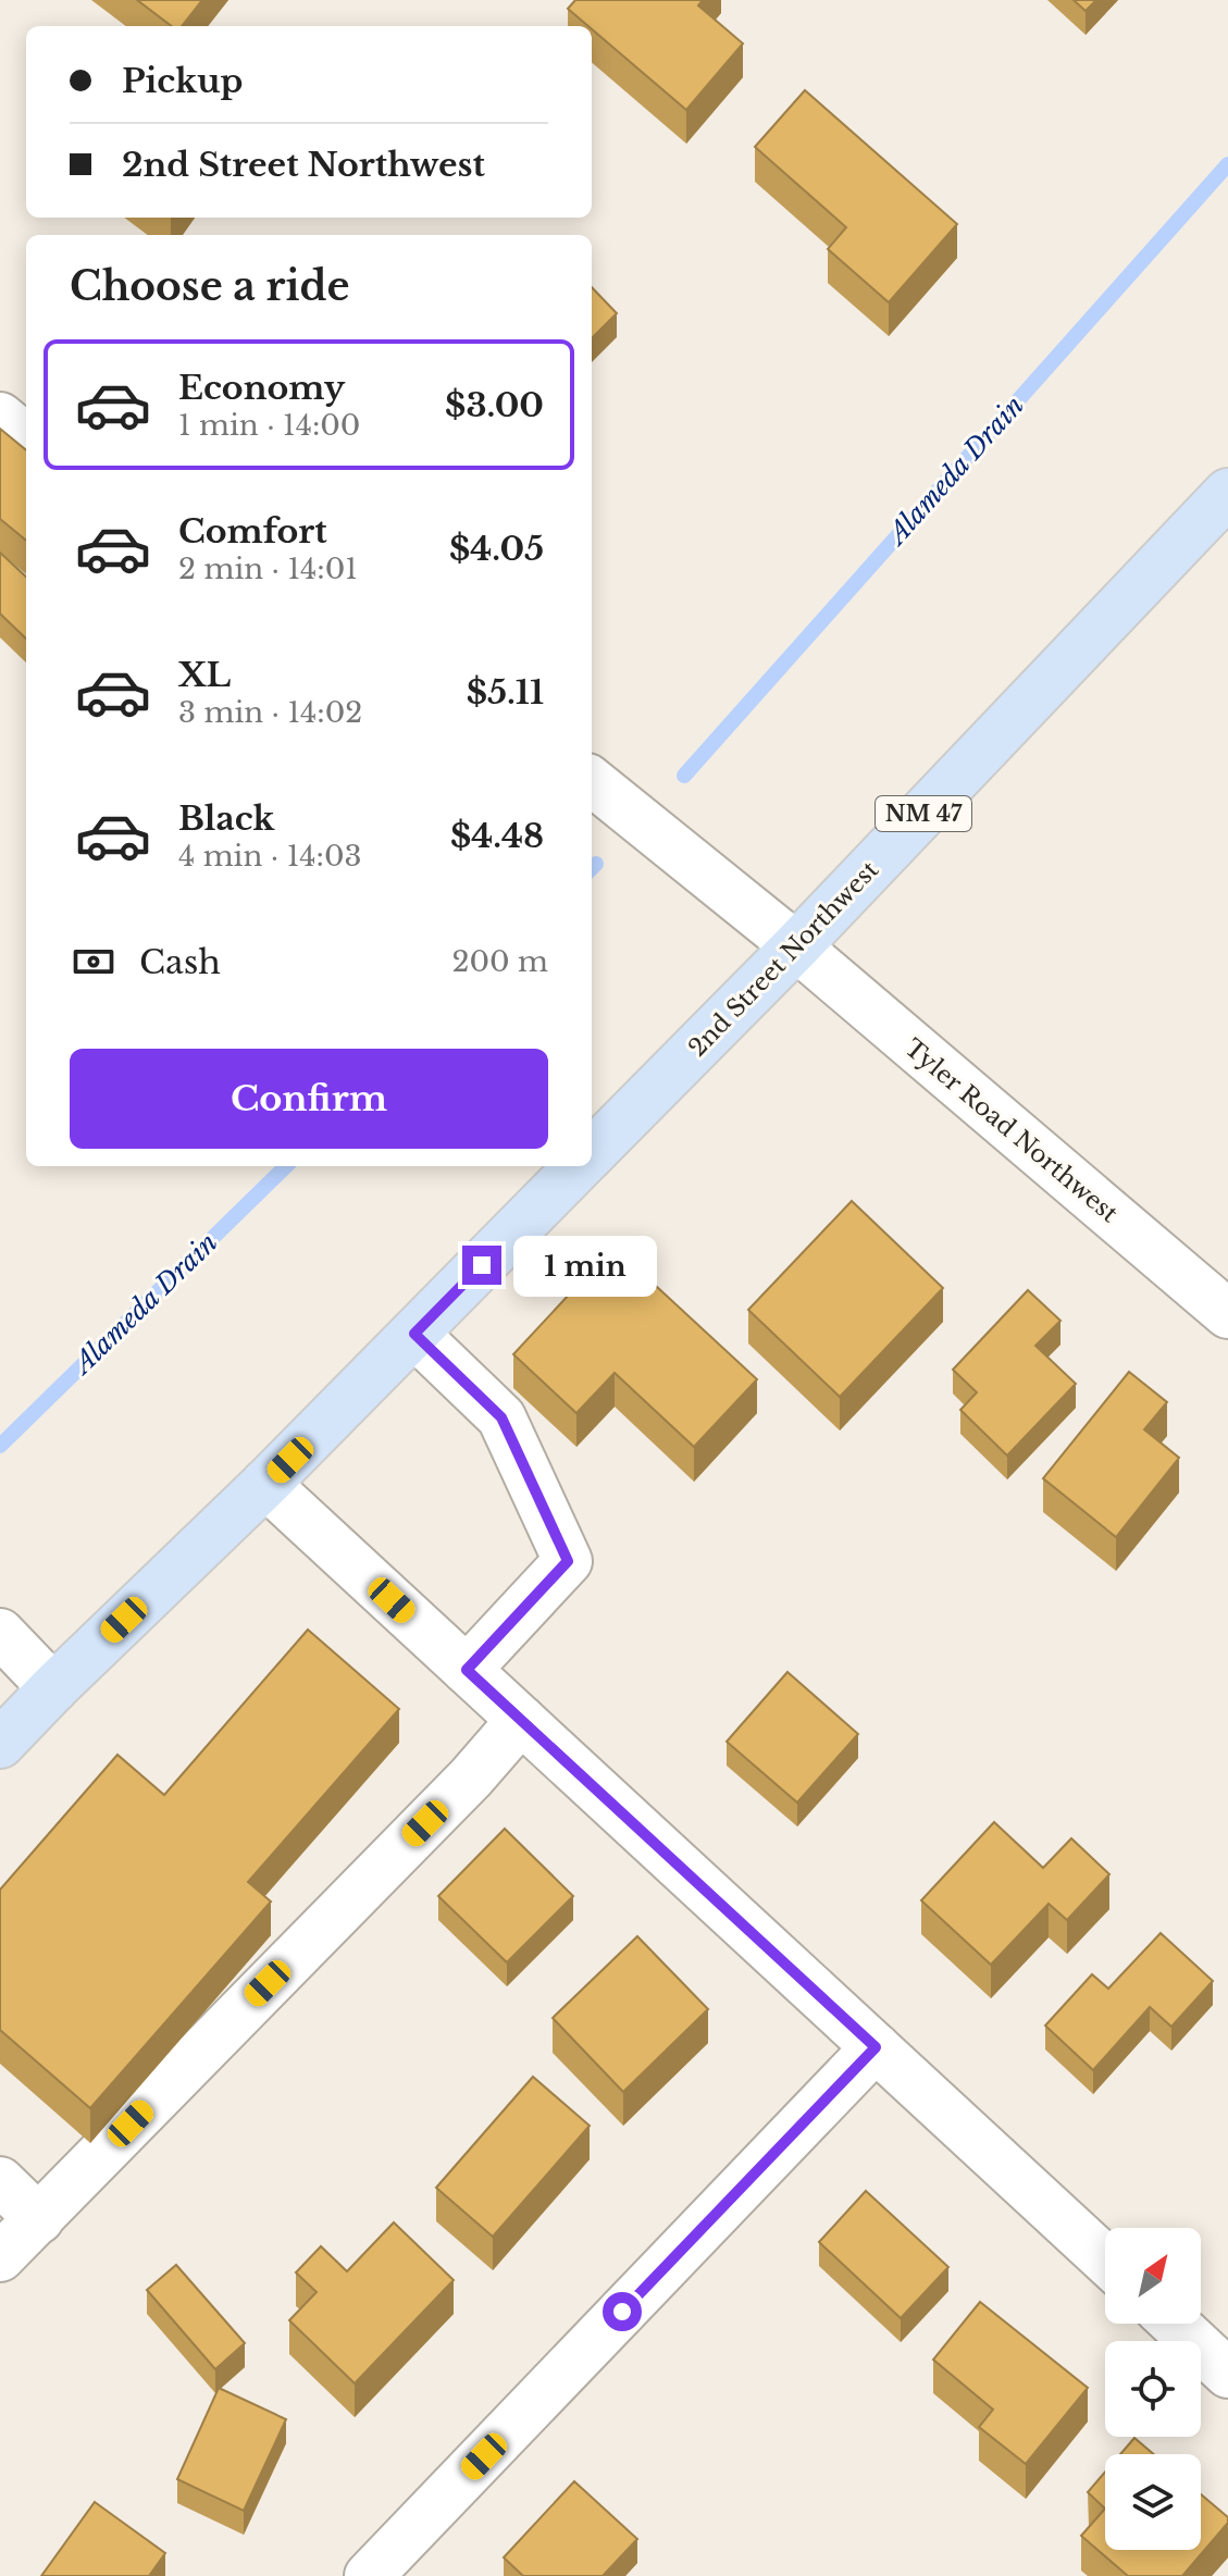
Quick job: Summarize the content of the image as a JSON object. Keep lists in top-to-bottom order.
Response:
{
  "streets": {
    "main road": ["NM 47", "2nd Street Northwest"],
    "street": ["Tyler Road Northwest"]
  },
  "crossings": [
    ["2nd Street Northwest", "Tyler Road Northwest"]
  ],
  "water": ["Alameda Drain"],
  "north": "top right",
  "page": {
    "banner": ["Pickup", "2nd Street Northwest"],
    "heading": "Choose a ride",
    "list": [
      {
        "name": "Economy",
        "note": "1 min · 14:00",
        "value": "$3.00"
      },
      {
        "name": "Comfort",
        "note": "2 min · 14:01",
        "value": "$4.05"
      },
      {
        "name": "XL",
        "note": "3 min · 14:02",
        "value": "$5.11"
      },
      {
        "name": "Black",
        "note": "4 min · 14:03",
        "value": "$4.48"
      }
    ],
    "pay": ["Cash", "200 m"],
    "buttons": "Confirm",
    "bubble": "1 min"
  }
}
